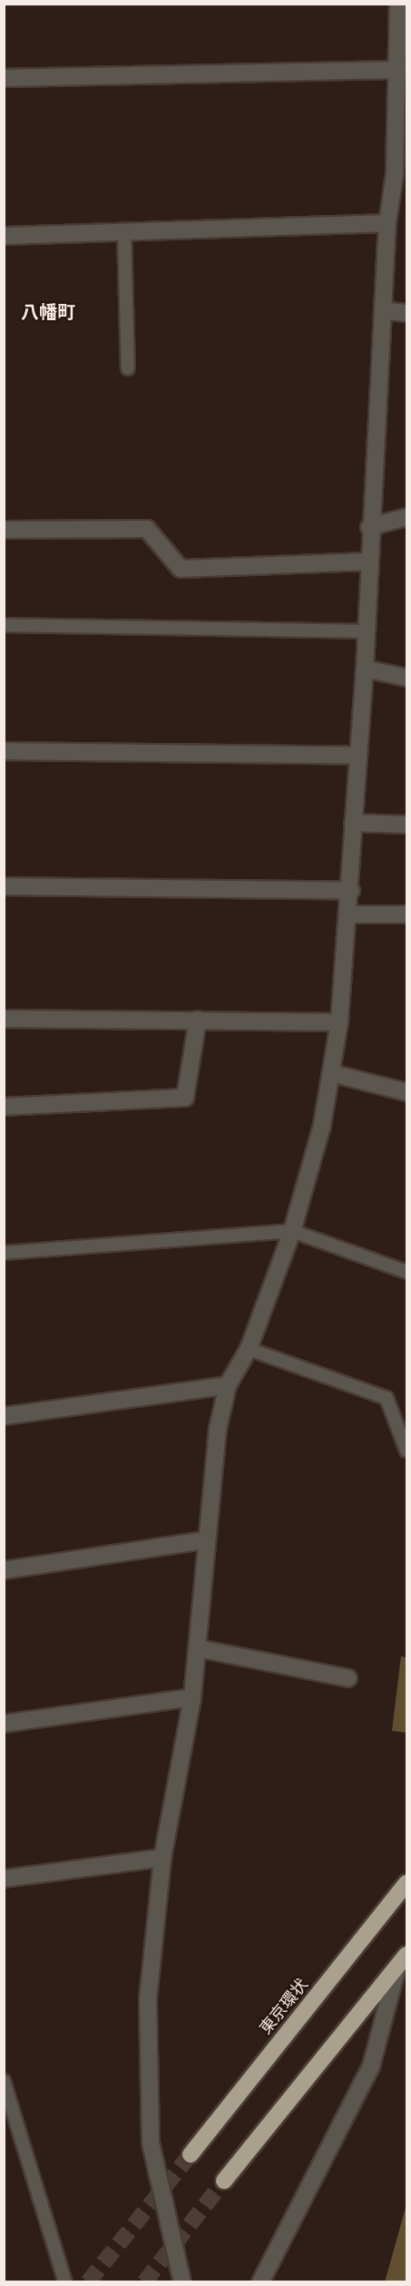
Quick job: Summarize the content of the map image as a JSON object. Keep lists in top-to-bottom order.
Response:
{
  "streets": {
    "highway": ["東京環状"]
  },
  "districts": ["八幡町"]
}
